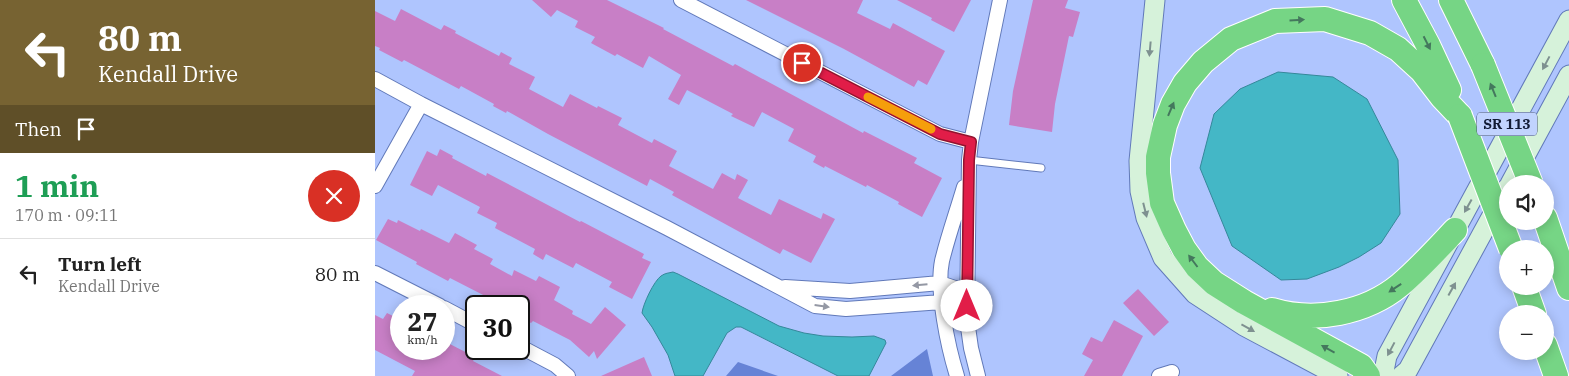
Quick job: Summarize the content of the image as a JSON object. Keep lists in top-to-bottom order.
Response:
{
  "streets": {
    "highway": ["SR 113"]
  },
  "page": {
    "turn": ["80 m", "Kendall Drive"],
    "then": "Then",
    "heading": ["1 min", "170 m · 09:11"],
    "map_buttons": ["+", "−"],
    "list": [
      {
        "name": "Turn left",
        "note": "Kendall Drive",
        "value": "80 m"
      }
    ],
    "speed": "27 km/h",
    "limit": "30"
  }
}
